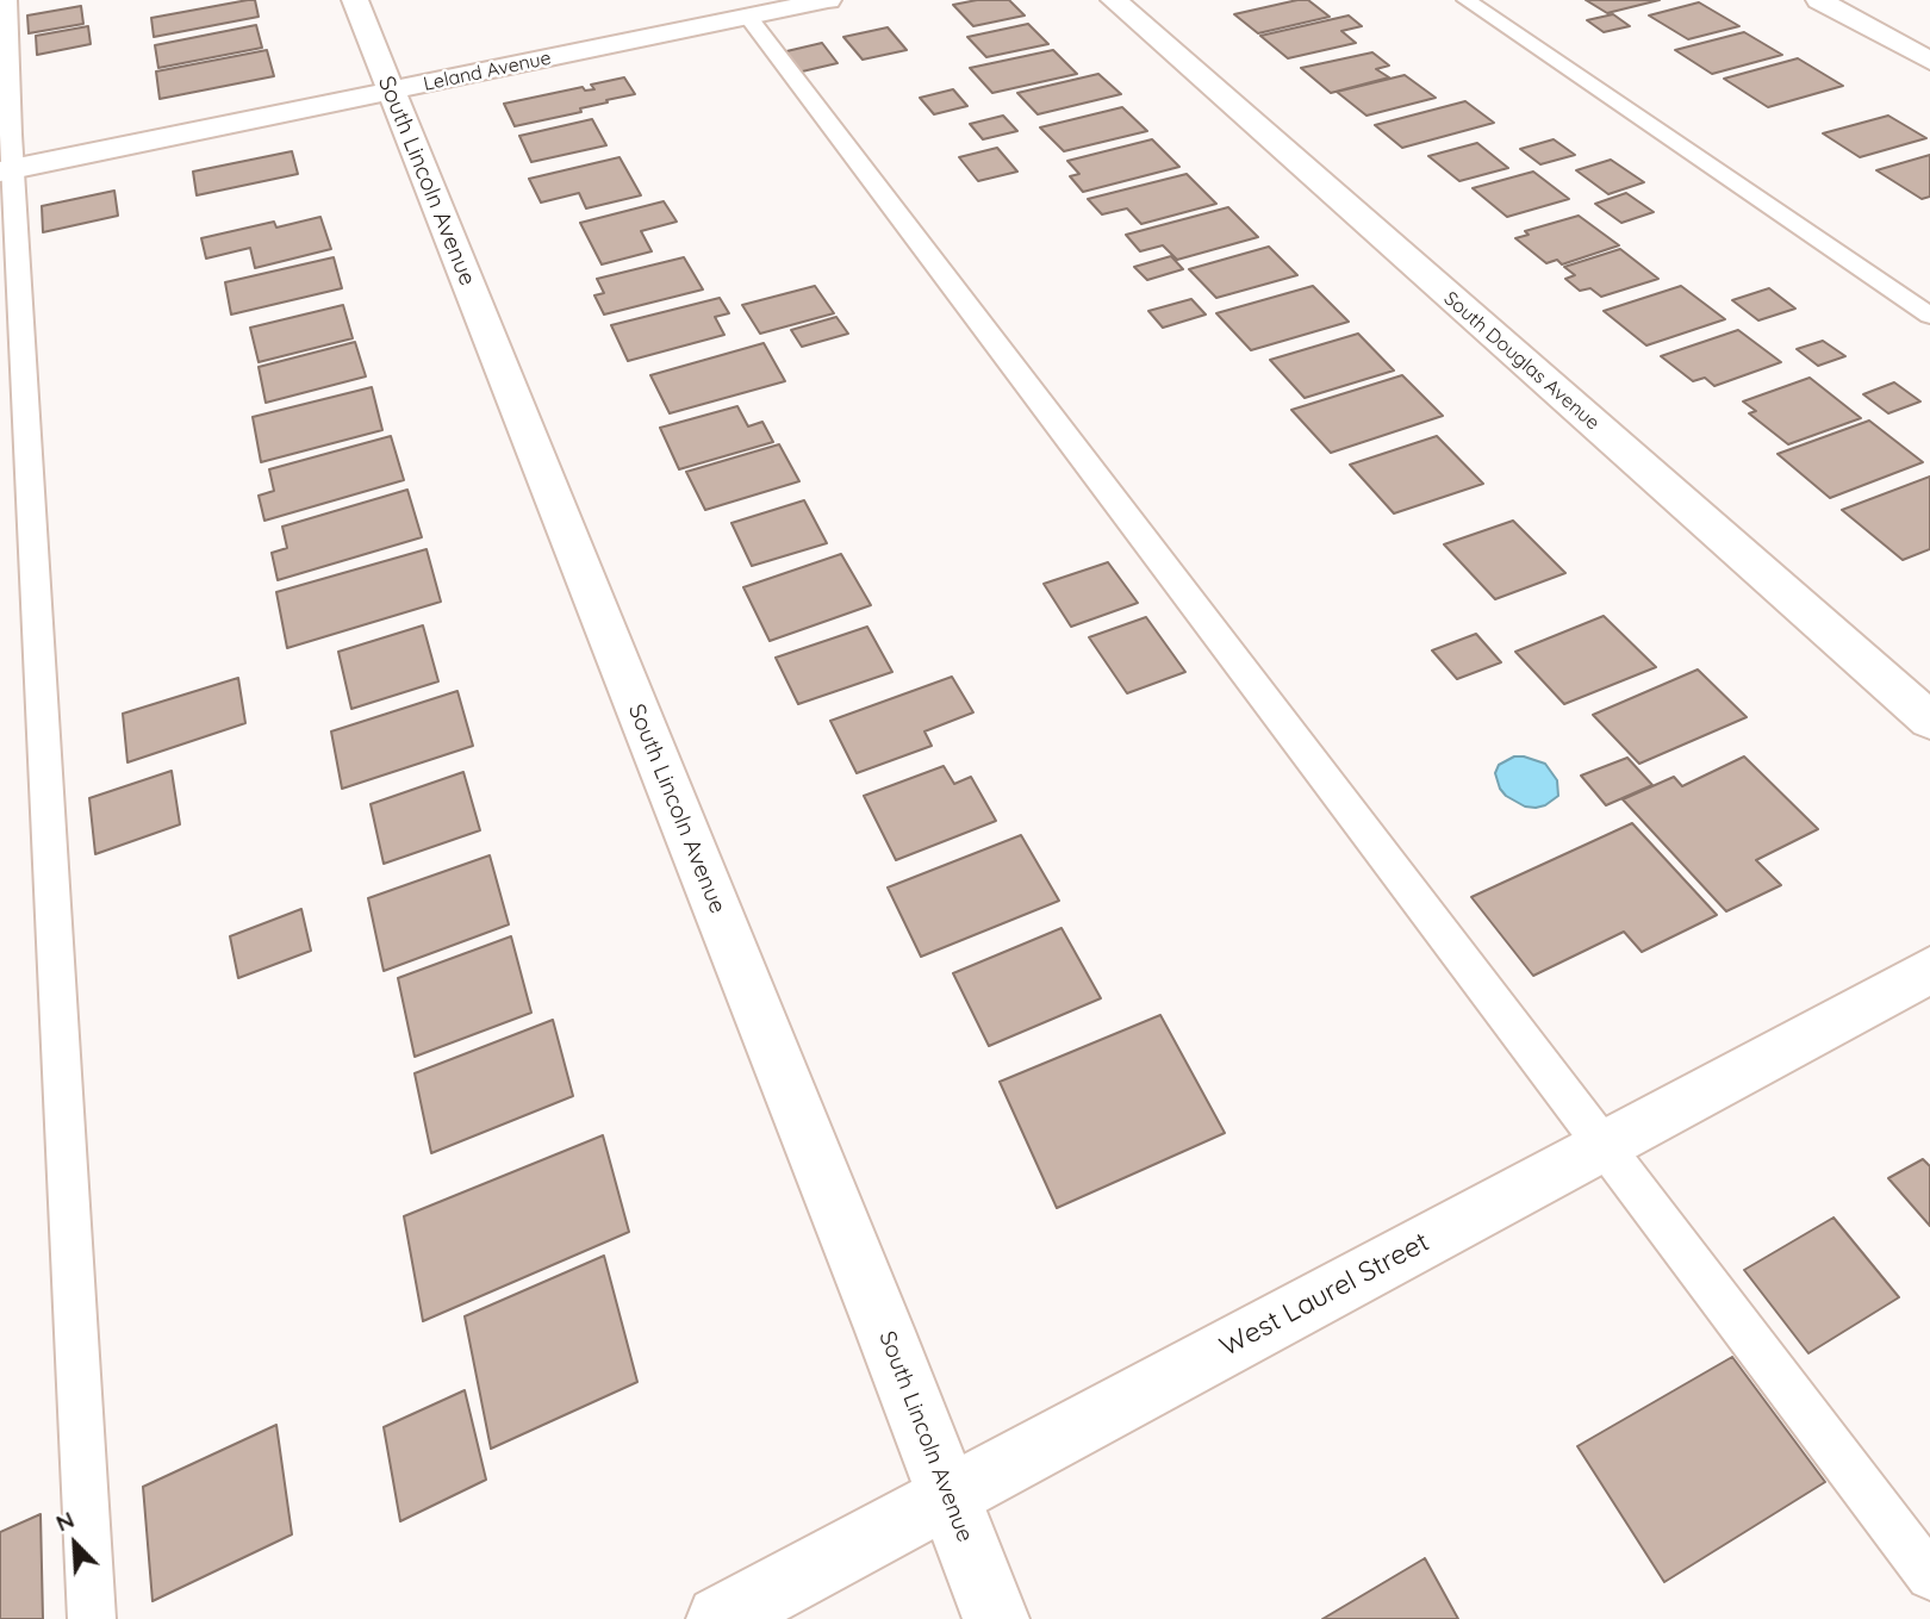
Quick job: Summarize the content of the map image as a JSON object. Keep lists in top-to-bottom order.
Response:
{
  "streets": {
    "street": [
      "Leland Avenue",
      "South Lincoln Avenue",
      "South Douglas Avenue",
      "West Laurel Street"
    ]
  },
  "crossings": [
    ["Leland Avenue", "South Lincoln Avenue"],
    ["South Lincoln Avenue", "West Laurel Street"]
  ],
  "north": "top left"
}
